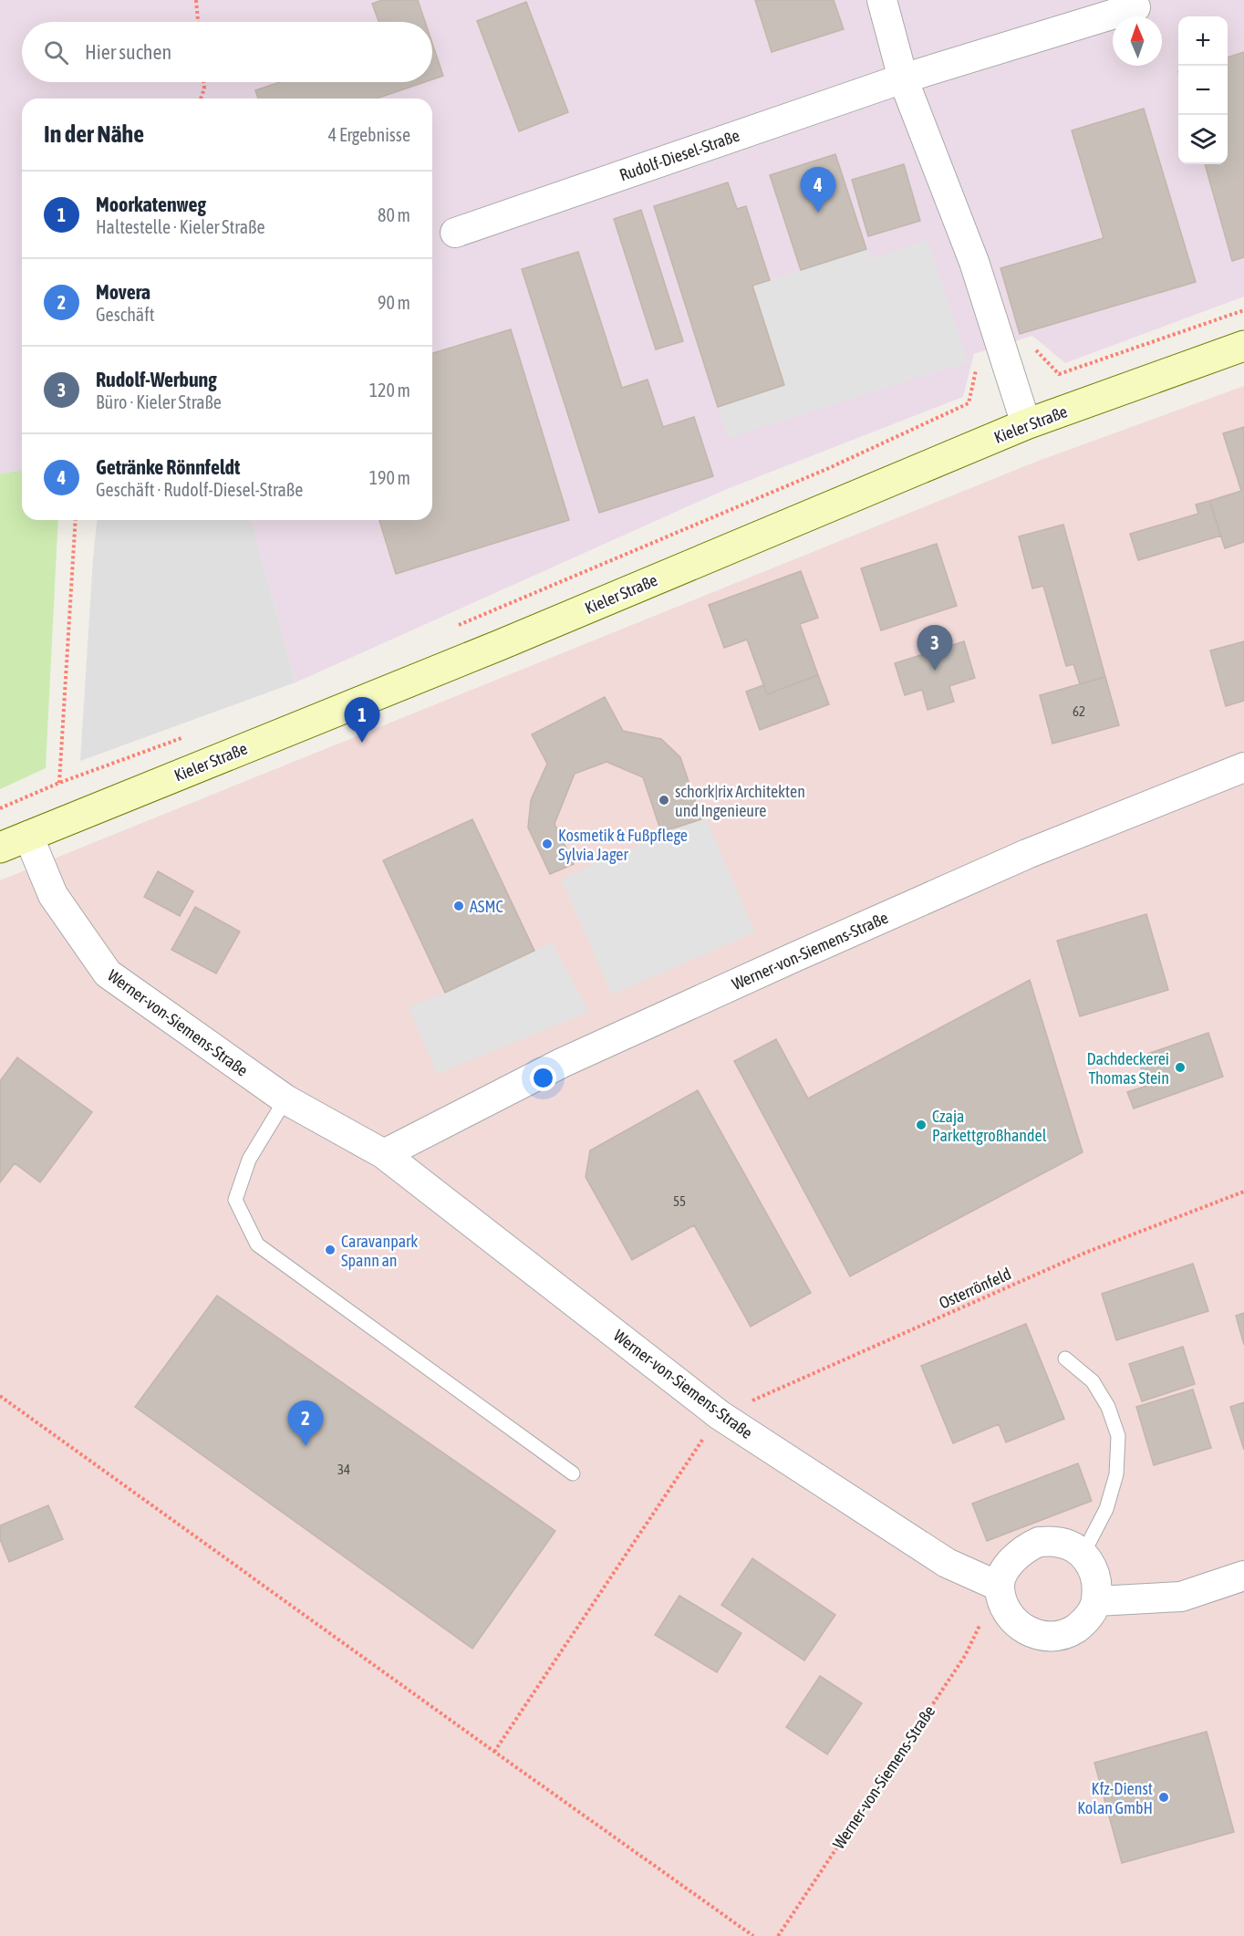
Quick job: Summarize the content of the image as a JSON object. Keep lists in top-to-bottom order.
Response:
{
  "streets": {
    "street": ["Rudolf-Diesel-Straße", "Kieler Straße", "Werner-von-Siemens-Straße"],
    "path": ["Osterrönfeld"]
  },
  "crossings": [
    ["Kieler Straße", "Werner-von-Siemens-Straße"],
    ["Werner-von-Siemens-Straße", "Osterrönfeld"]
  ],
  "places": [
    "schork|rix Architekten und Ingenieure",
    "Kosmetik & Fußpflege Sylvia Jager",
    "ASMC",
    "Dachdeckerei Thomas Stein",
    "Czaja Parkettgroßhandel",
    "Caravanpark Spann an",
    "Kfz-Dienst Kolan GmbH"
  ],
  "house_numbers": ["62", "55", "34"],
  "north": "top",
  "page": {
    "map_buttons": ["+", "−"],
    "search": "Hier suchen",
    "heading": ["In der Nähe", "4 Ergebnisse"],
    "pins": [
      "4",
      "3",
      "1",
      "2"
    ],
    "list": [
      {
        "mark": "1",
        "name": "Moorkatenweg",
        "note": "Haltestelle · Kieler Straße",
        "value": "80 m"
      },
      {
        "mark": "2",
        "name": "Movera",
        "note": "Geschäft",
        "value": "90 m"
      },
      {
        "mark": "3",
        "name": "Rudolf-Werbung",
        "note": "Büro · Kieler Straße",
        "value": "120 m"
      },
      {
        "mark": "4",
        "name": "Getränke Rönnfeldt",
        "note": "Geschäft · Rudolf-Diesel-Straße",
        "value": "190 m"
      }
    ]
  }
}
